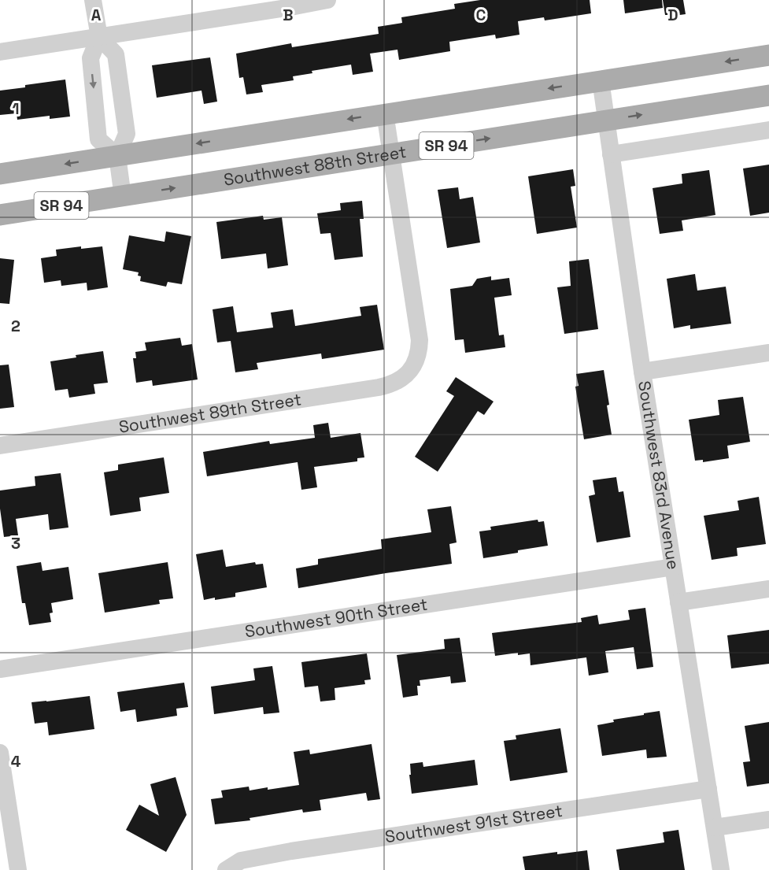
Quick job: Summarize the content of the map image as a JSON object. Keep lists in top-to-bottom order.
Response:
{
  "streets": {
    "main road": ["SR 94", "Southwest 88th Street"],
    "street": [
      "Southwest 89th Street",
      "Southwest 83rd Avenue",
      "Southwest 90th Street",
      "Southwest 91st Street"
    ]
  },
  "crossings": [
    ["SR 94", "Southwest 83rd Avenue"],
    ["Southwest 88th Street", "Southwest 89th Street"],
    ["Southwest 88th Street", "Southwest 83rd Avenue"],
    ["Southwest 83rd Avenue", "Southwest 90th Street"],
    ["Southwest 83rd Avenue", "Southwest 91st Street"]
  ],
  "grid": {
    "columns": [
      "A",
      "B",
      "C",
      "D"
    ],
    "rows": [
      "1",
      "2",
      "3",
      "4"
    ]
  }
}
